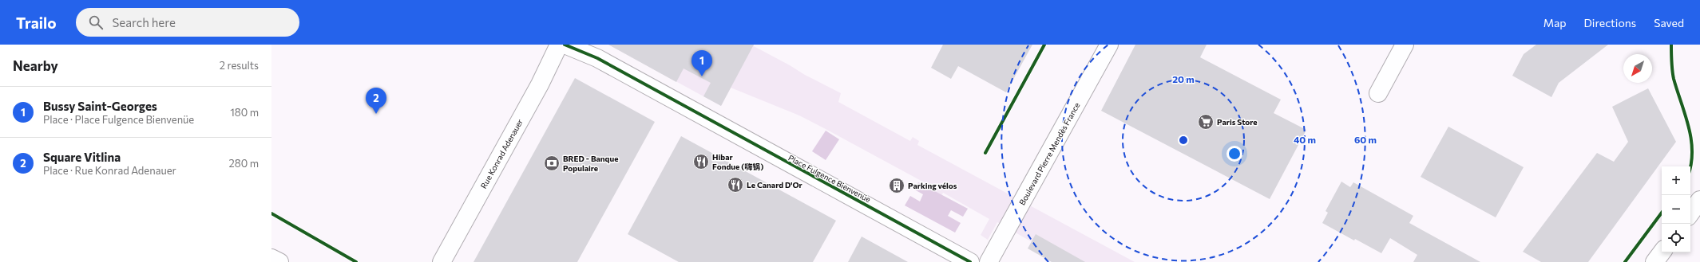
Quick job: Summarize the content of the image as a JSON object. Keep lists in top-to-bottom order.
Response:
{
  "streets": {
    "street": ["Rue Konrad Adenauer", "Boulevard Pierre Mendès France", "Place Fulgence Bienvenüe"]
  },
  "places": {
    "supermarket": ["Paris Store"],
    "restaurant": ["Hibar Fondue (嗨锅)", "Le Canard D'Or"],
    "bank": ["BRED - Banque Populaire"],
    "building": ["Parking vélos"]
  },
  "north": "bottom left",
  "page": {
    "header": "Trailo",
    "search": "Search here",
    "nav": ["Map", "Directions", "Saved"],
    "heading": ["Nearby", "2 results"],
    "pins": ["1", "2"],
    "list": [
      {
        "mark": "1",
        "name": "Bussy Saint-Georges",
        "note": "Place · Place Fulgence Bienvenüe",
        "value": "180 m"
      },
      {
        "mark": "2",
        "name": "Square Vitlina",
        "note": "Place · Rue Konrad Adenauer",
        "value": "280 m"
      }
    ],
    "map_buttons": ["+", "−"]
  },
  "rings": ["20 m", "40 m", "60 m"]
}
